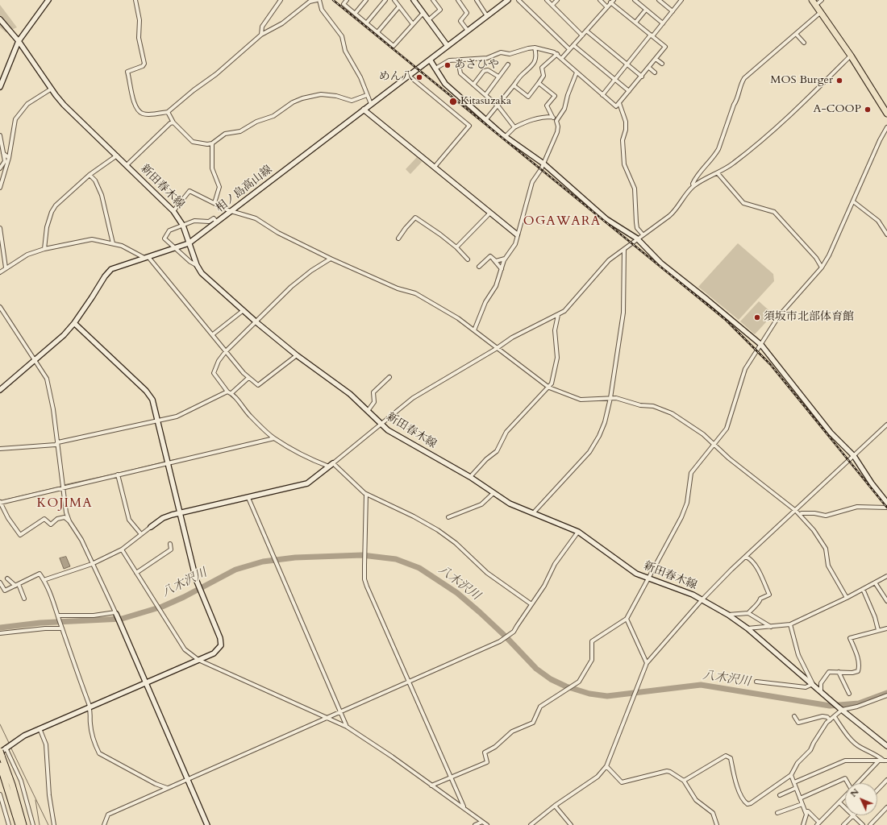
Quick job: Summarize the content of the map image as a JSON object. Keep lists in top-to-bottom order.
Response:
{
  "streets": {
    "street": ["新田春木線", "相ノ島高山線"]
  },
  "crossings": [
    ["新田春木線", "相ノ島高山線"]
  ],
  "districts": ["OGAWARA", "KOJIMA"],
  "water": ["八木沢川"],
  "places": [
    "あさひや",
    "めん八",
    "MOS Burger",
    "Kitasuzaka",
    "A-COOP",
    "須坂市北部体育館"
  ],
  "north": "top left"
}
